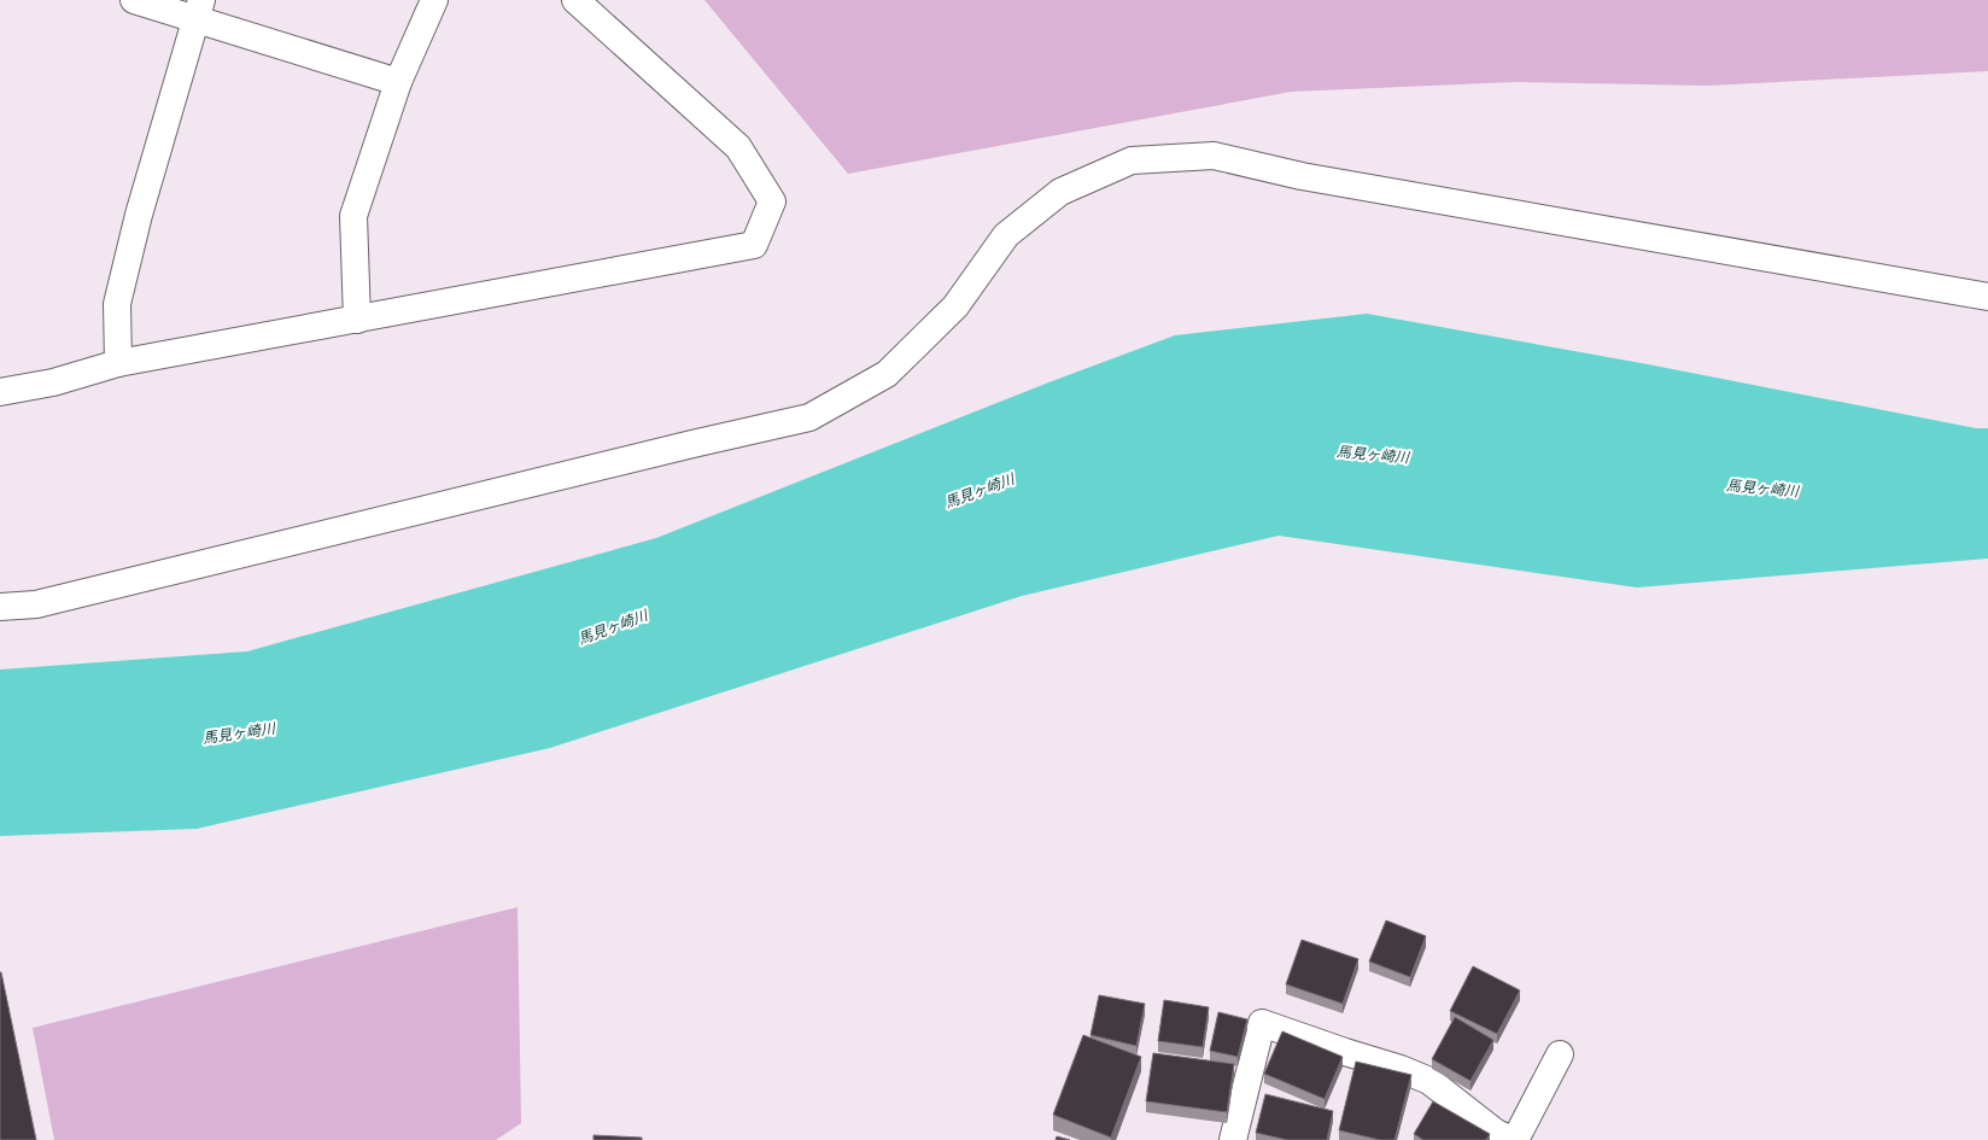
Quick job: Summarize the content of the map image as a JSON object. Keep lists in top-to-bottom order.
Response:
{
  "water": ["馬見ヶ崎川"]
}
